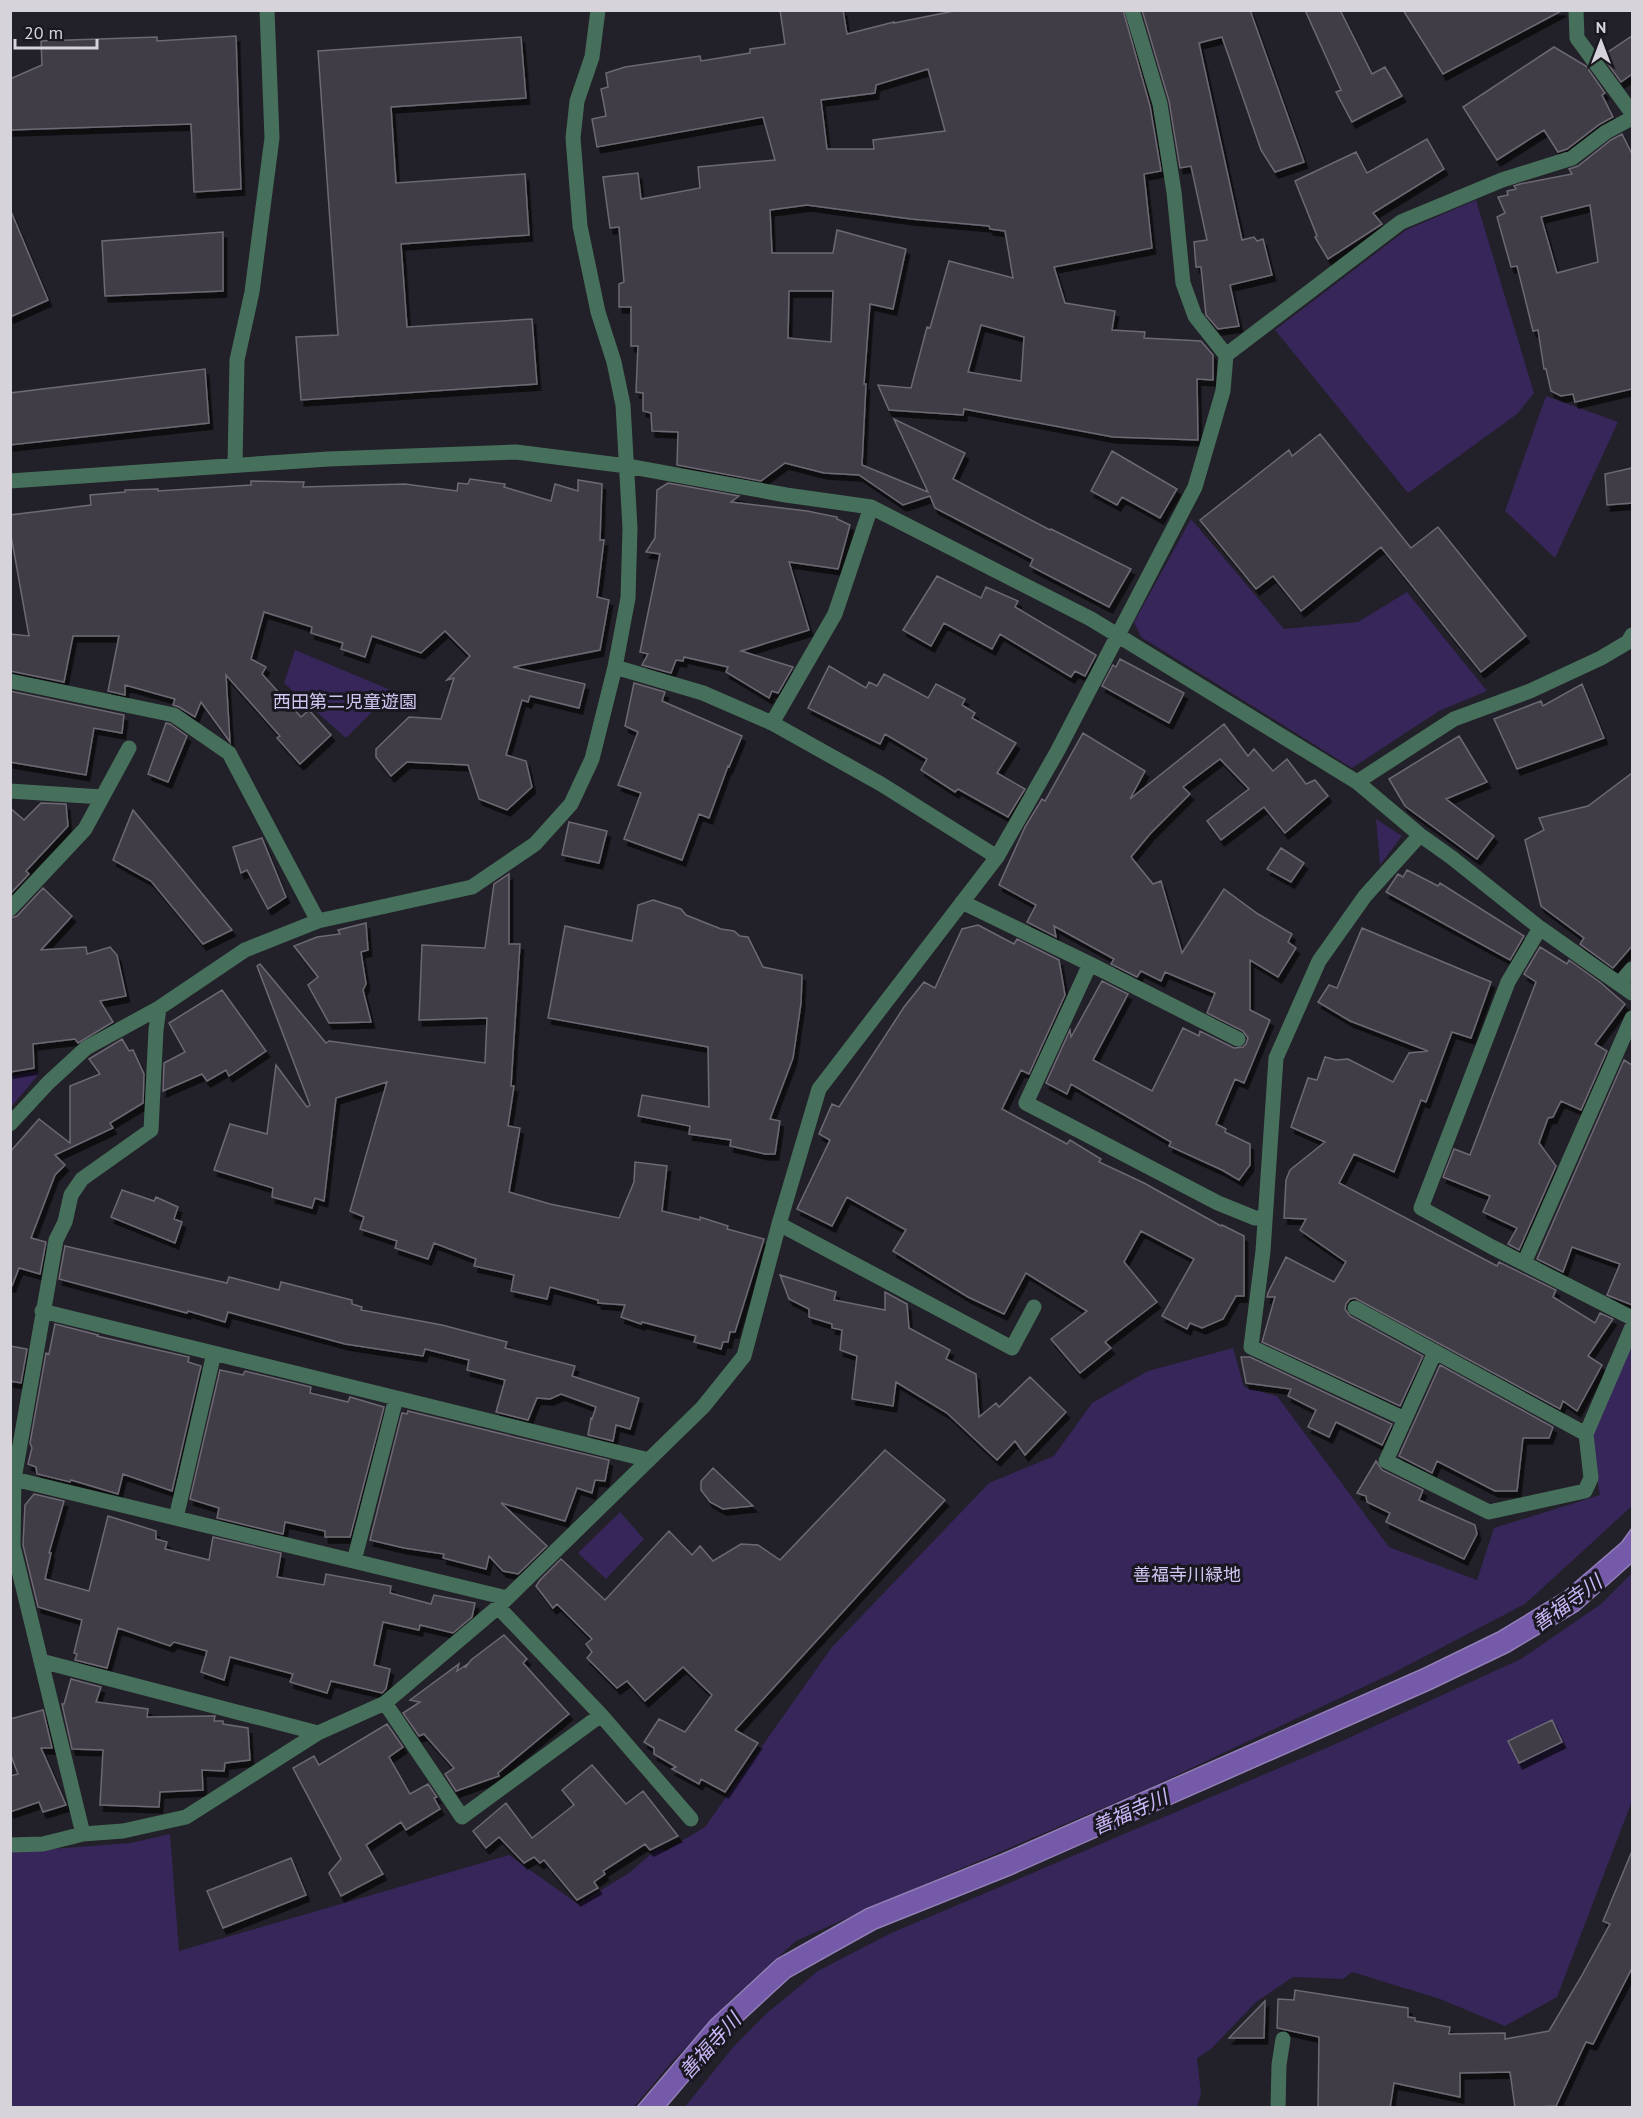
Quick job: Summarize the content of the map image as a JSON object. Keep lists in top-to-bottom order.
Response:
{
  "water": ["善福寺川"],
  "parks": ["西田第二児童遊園", "善福寺川緑地"],
  "scale_bar": "20 m",
  "north": "top"
}
